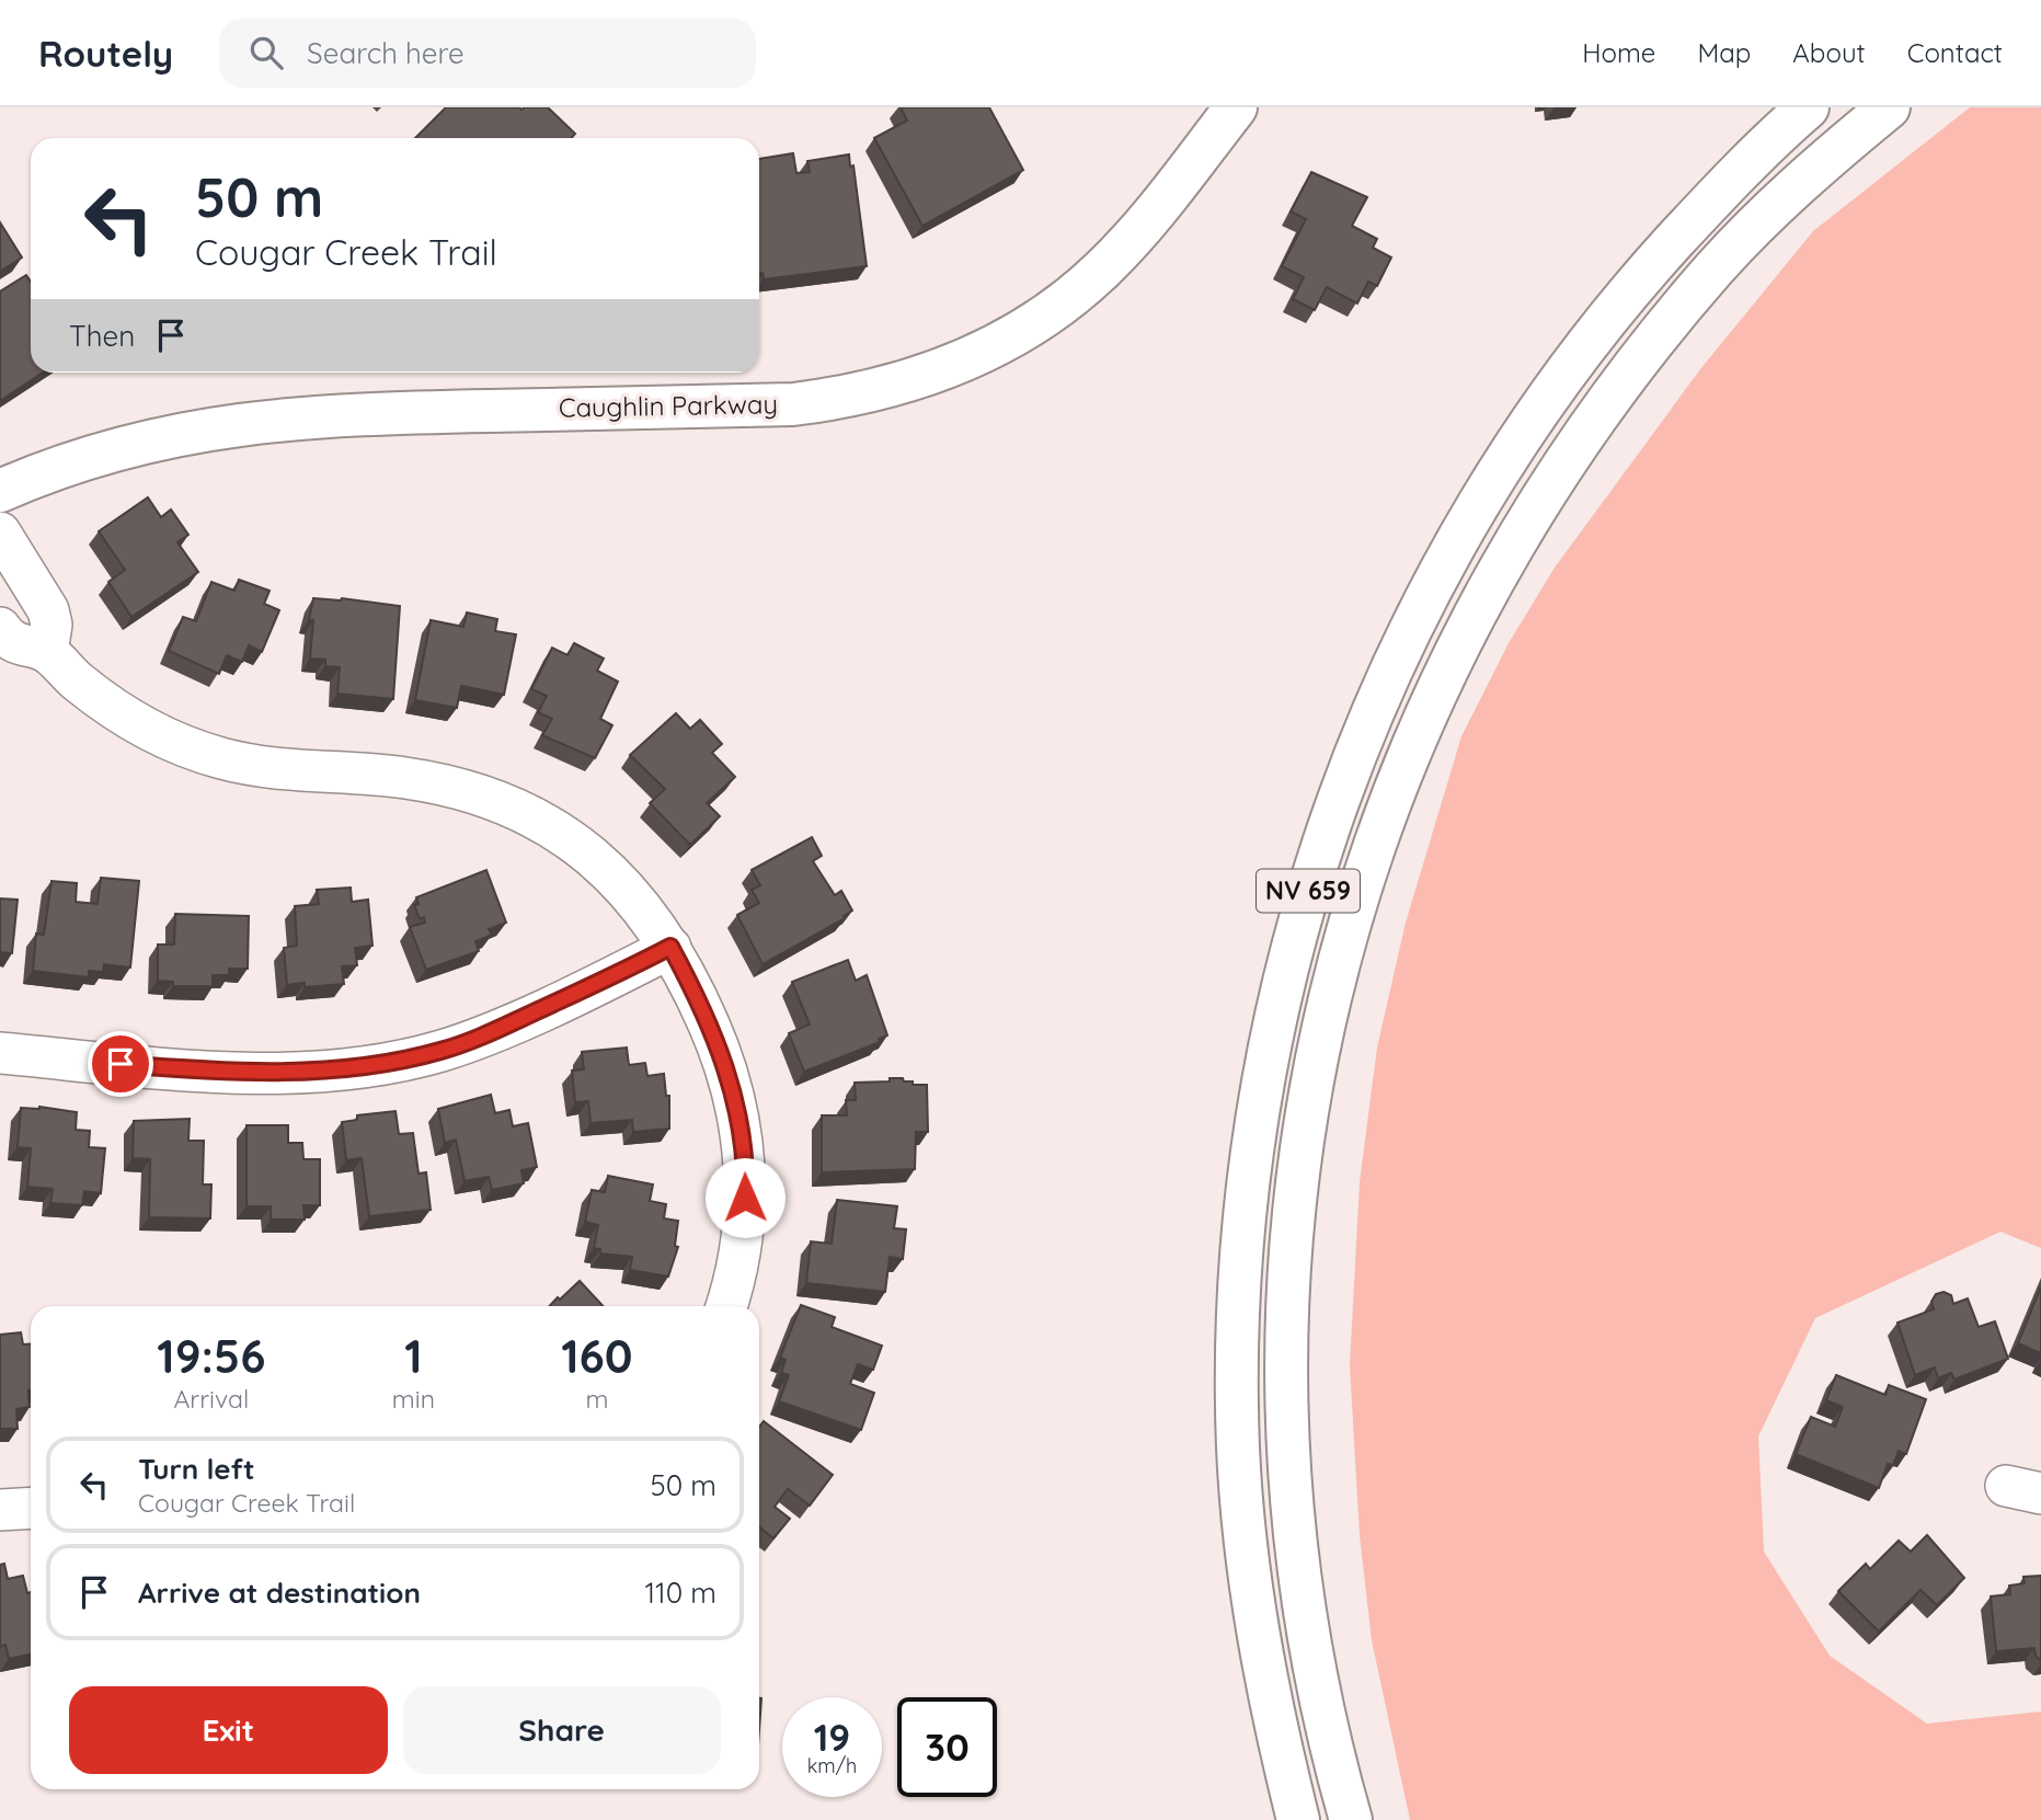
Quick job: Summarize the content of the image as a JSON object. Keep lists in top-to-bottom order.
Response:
{
  "streets": {
    "main road": ["Caughlin Parkway", "NV 659"]
  },
  "page": {
    "header": "Routely",
    "search": "Search here",
    "nav": [
      "Home",
      "Map",
      "About",
      "Contact"
    ],
    "turn": ["50 m", "Cougar Creek Trail"],
    "then": "Then",
    "eta": [
      "19:56",
      "Arrival",
      "1",
      "min",
      "160",
      "m"
    ],
    "list": [
      {
        "name": "Turn left",
        "note": "Cougar Creek Trail",
        "value": "50 m"
      },
      {
        "name": "Arrive at destination",
        "value": "110 m"
      }
    ],
    "buttons": ["Exit", "Share"],
    "speed": "19 km/h",
    "limit": "30"
  }
}
